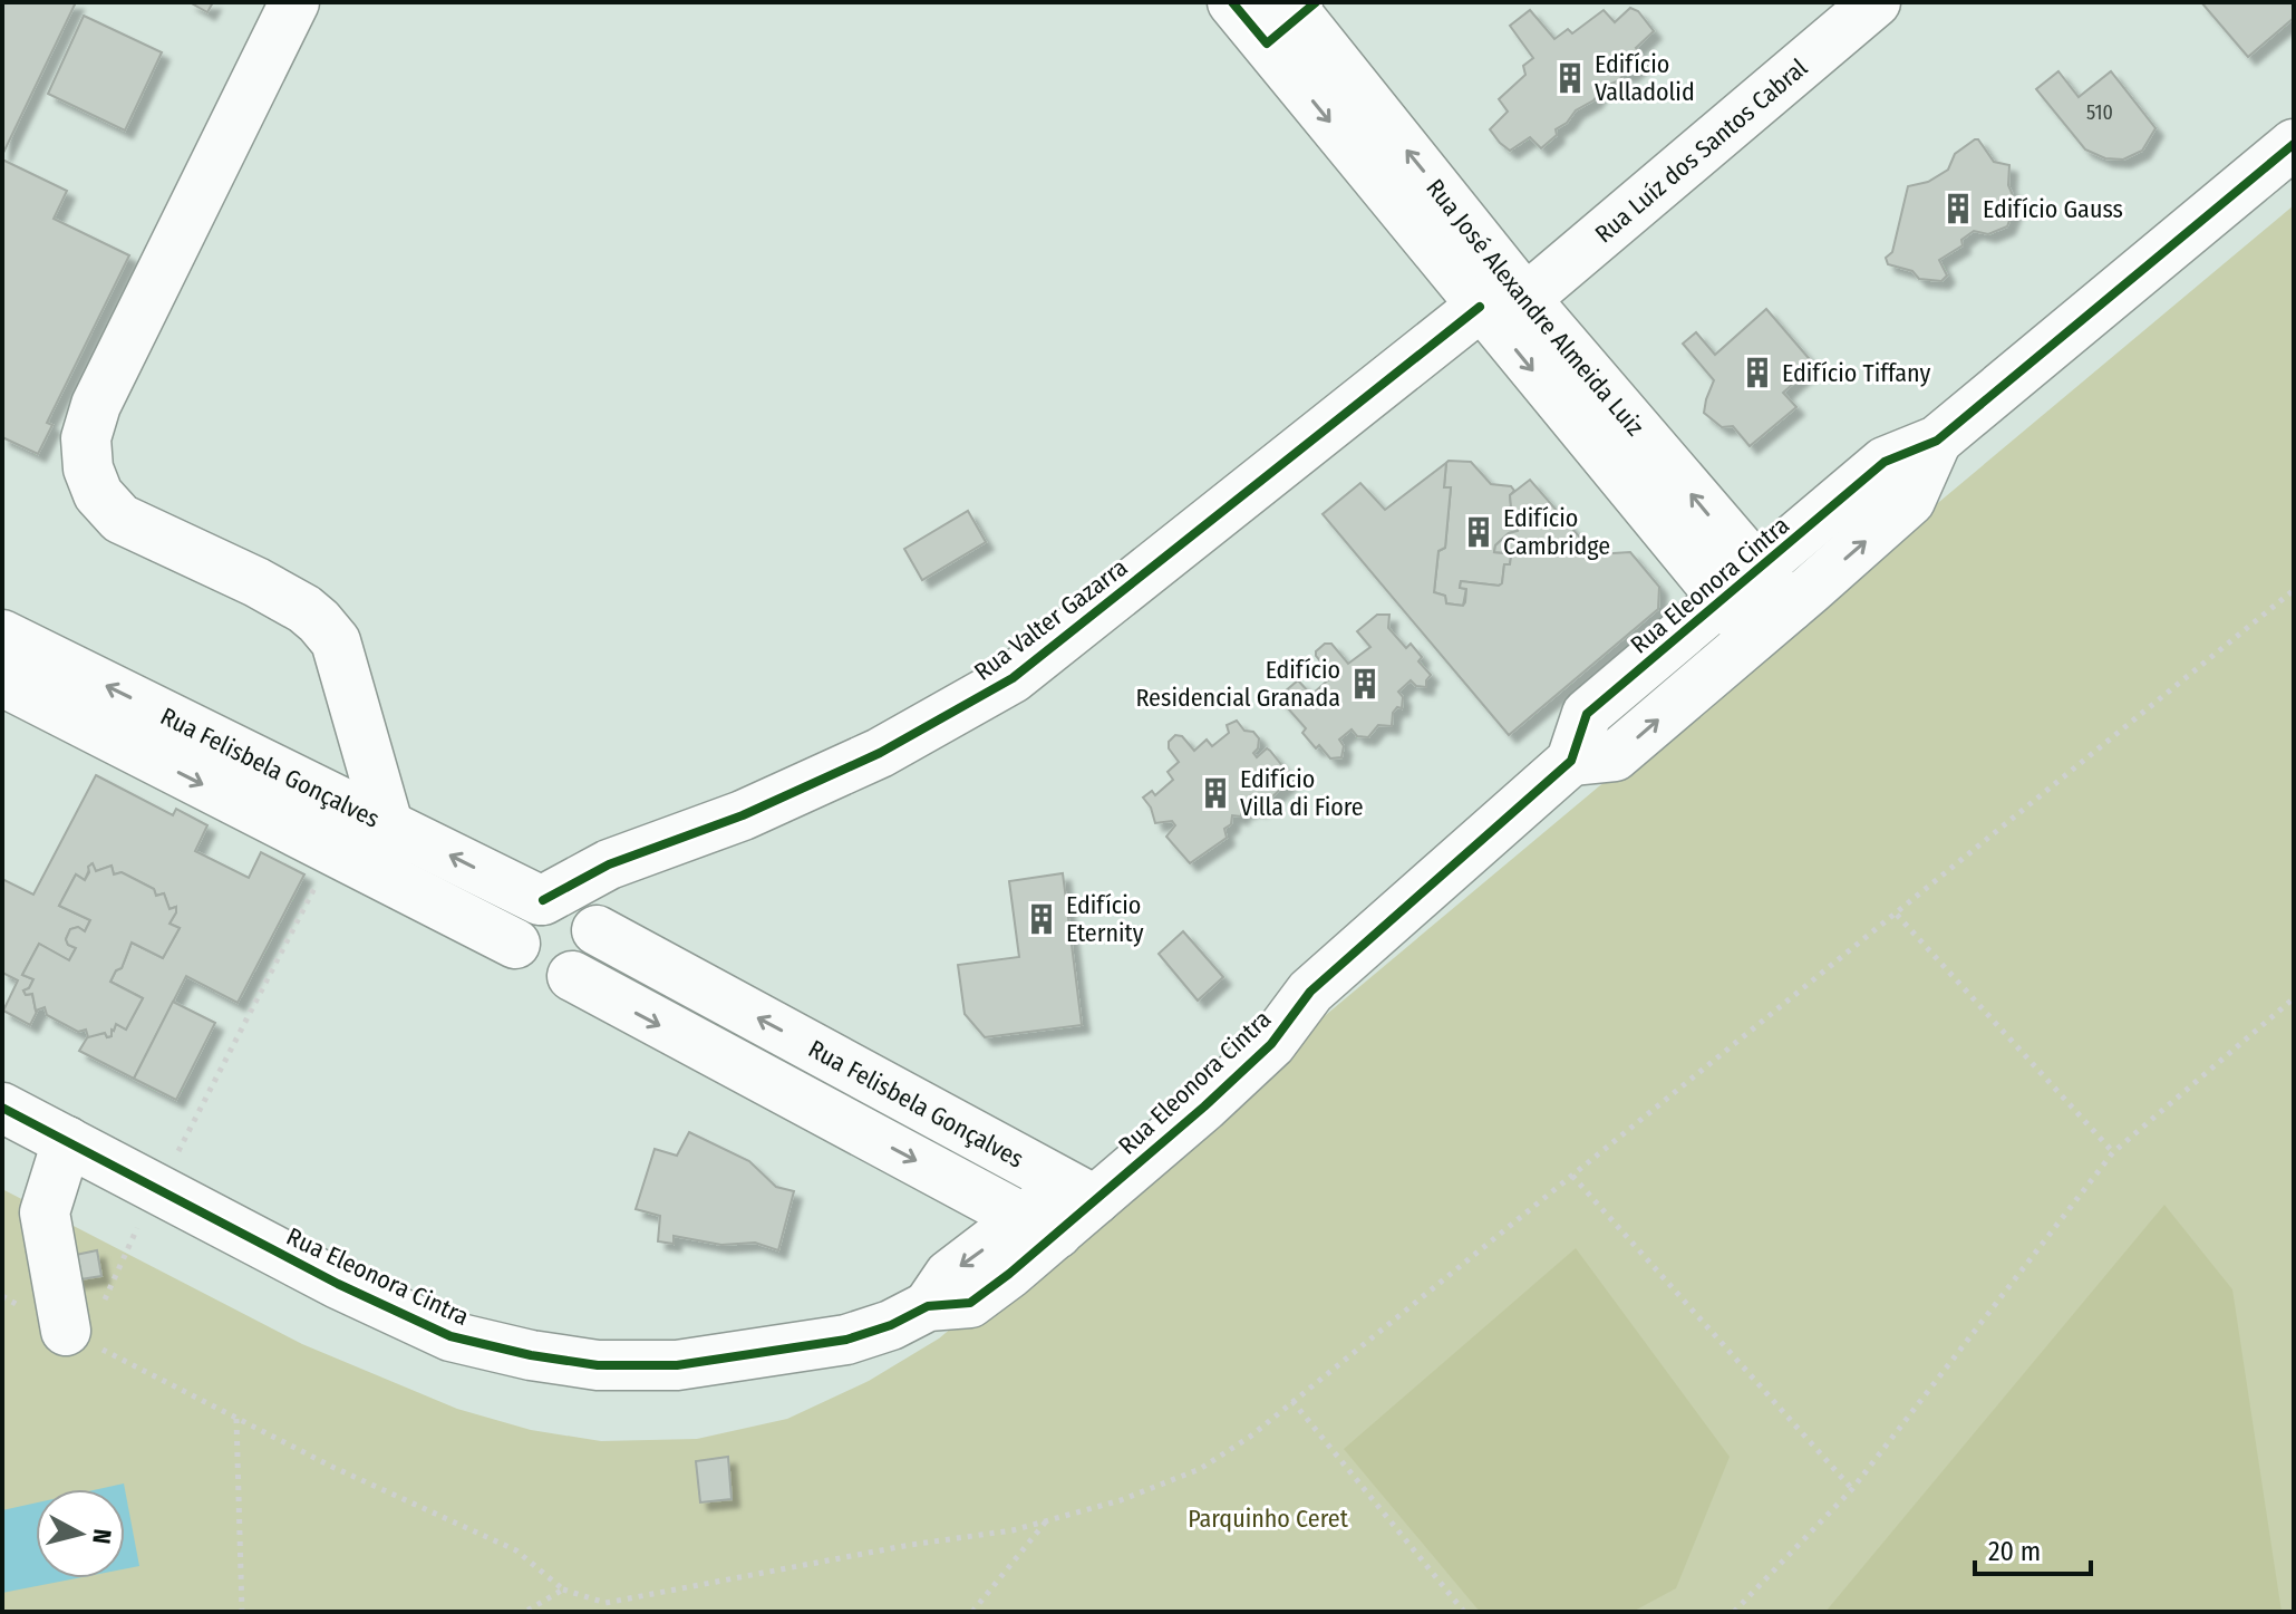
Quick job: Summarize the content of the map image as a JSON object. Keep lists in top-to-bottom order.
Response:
{
  "streets": {
    "street": [
      "Rua Luíz dos Santos Cabral",
      "Rua José Alexandre Almeida Luiz",
      "Rua Eleonora Cintra",
      "Rua Valter Gazarra",
      "Rua Felisbela Gonçalves"
    ]
  },
  "crossings": [
    ["Rua Luíz dos Santos Cabral", "Rua José Alexandre Almeida Luiz"],
    ["Rua Luíz dos Santos Cabral", "Rua Valter Gazarra"],
    ["Rua José Alexandre Almeida Luiz", "Rua Eleonora Cintra"],
    ["Rua José Alexandre Almeida Luiz", "Rua Valter Gazarra"],
    ["Rua Eleonora Cintra", "Rua Felisbela Gonçalves"],
    ["Rua Valter Gazarra", "Rua Felisbela Gonçalves"]
  ],
  "parks": ["Parquinho Ceret"],
  "places": {
    "building": [
      "Edifício Valladolid",
      "Edifício Gauss",
      "Edifício Tiffany",
      "Edifício Cambridge",
      "Edifício Residencial Granada",
      "Edifício Villa di Fiore",
      "Edifício Eternity"
    ]
  },
  "house_numbers": ["510"],
  "scale_bar": "20 m",
  "north": "right"
}
